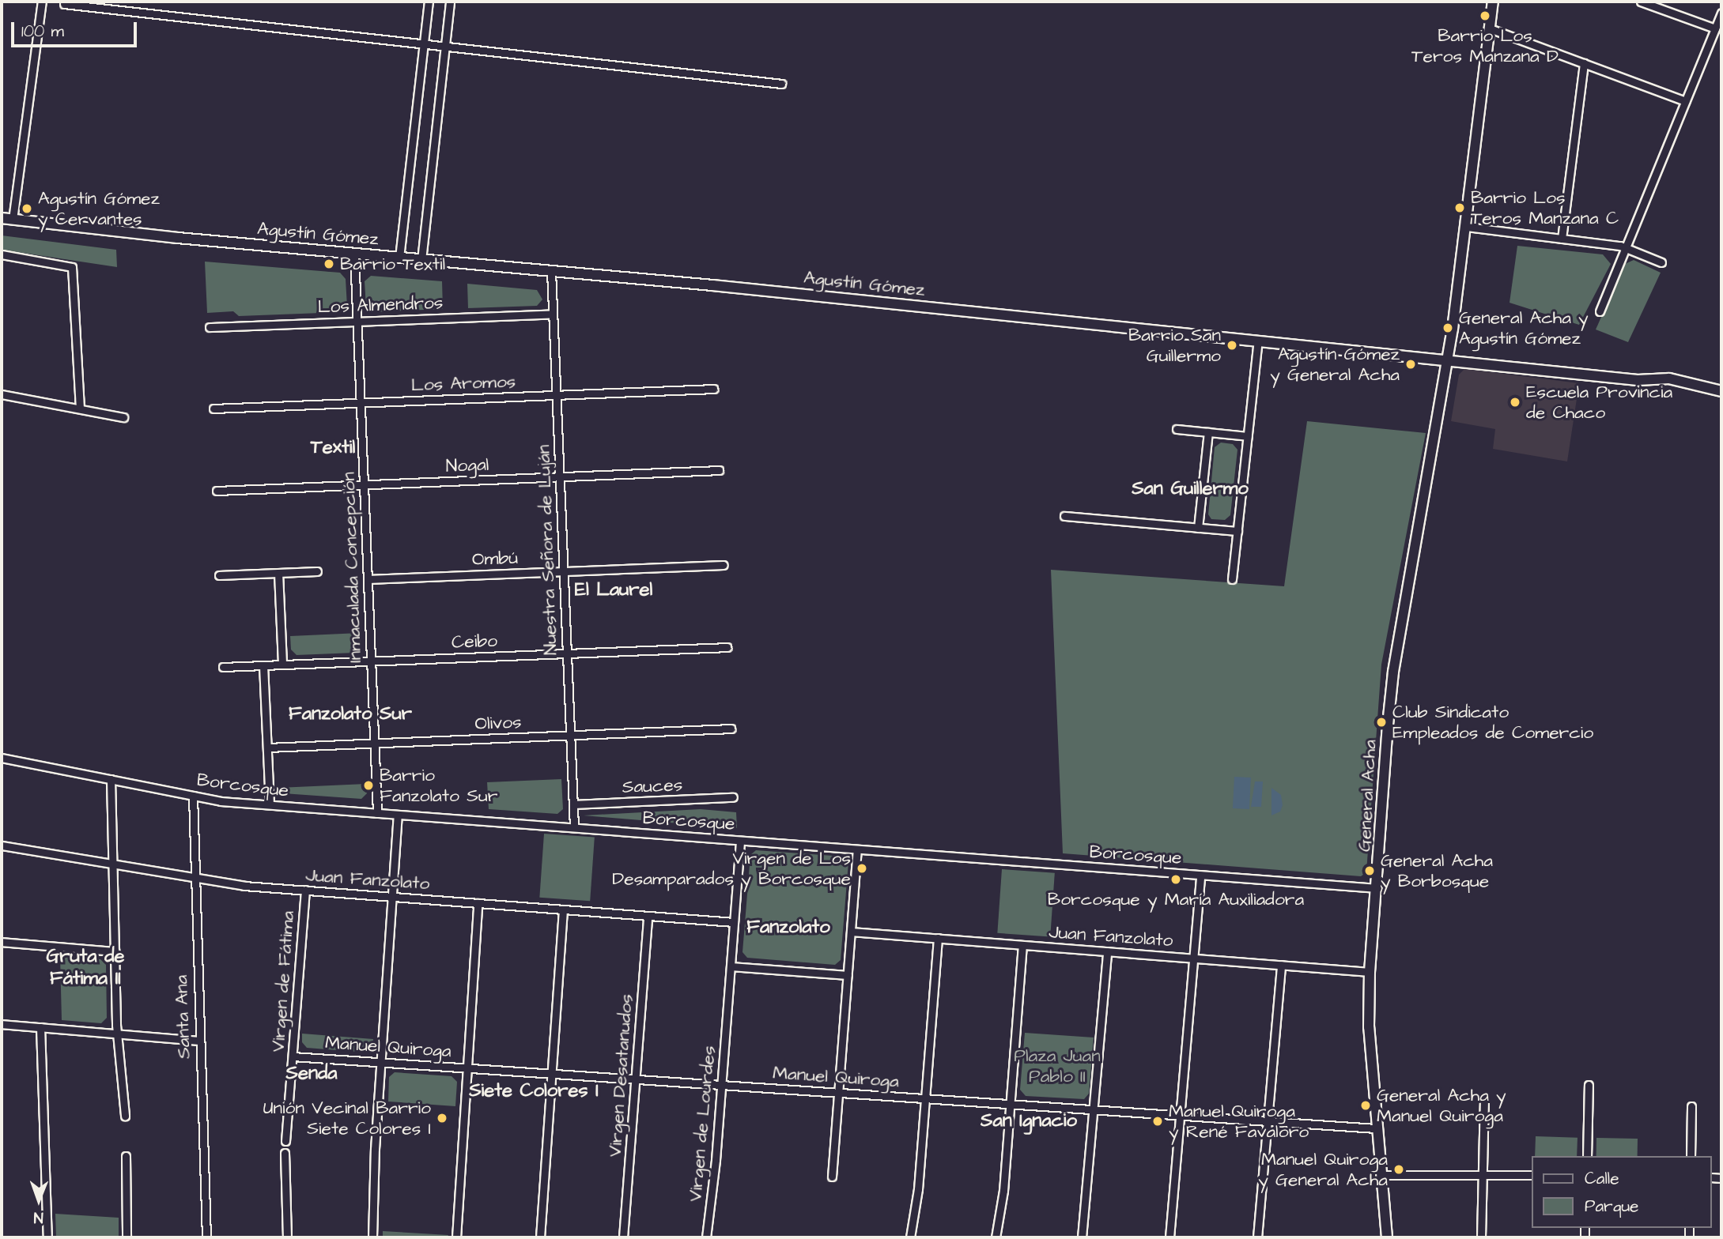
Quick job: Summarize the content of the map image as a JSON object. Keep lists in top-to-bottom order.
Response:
{
  "streets": {
    "main road": ["Agustín Gómez", "General Acha"],
    "street": [
      "Los Almendros",
      "Los Aromos",
      "Nogal",
      "Nuestra Señora de Luján",
      "Ombú",
      "Inmaculada Concepción",
      "Ceibo",
      "Olivos",
      "Borcosque",
      "Sauces",
      "Juan Fanzolato",
      "Virgen de Fátima",
      "Santa Ana",
      "Manuel Quiroga",
      "Virgen Desatanudos",
      "Virgen de Lourdes"
    ]
  },
  "crossings": [
    ["Agustín Gómez", "Nuestra Señora de Luján"],
    ["Agustín Gómez", "Inmaculada Concepción"],
    ["Agustín Gómez", "General Acha"],
    ["Los Almendros", "Nuestra Señora de Luján"],
    ["Los Almendros", "Inmaculada Concepción"],
    ["Los Aromos", "Nuestra Señora de Luján"],
    ["Los Aromos", "Inmaculada Concepción"],
    ["Nogal", "Nuestra Señora de Luján"],
    ["Nogal", "Inmaculada Concepción"],
    ["Nuestra Señora de Luján", "Ombú"],
    ["Nuestra Señora de Luján", "Ceibo"],
    ["Nuestra Señora de Luján", "Olivos"],
    ["Nuestra Señora de Luján", "Borcosque"],
    ["Nuestra Señora de Luján", "Sauces"],
    ["Ombú", "Inmaculada Concepción"],
    ["Inmaculada Concepción", "Ceibo"],
    ["Inmaculada Concepción", "Olivos"],
    ["Inmaculada Concepción", "Borcosque"],
    ["Borcosque", "General Acha"],
    ["Borcosque", "Santa Ana"],
    ["Borcosque", "Virgen de Lourdes"],
    ["General Acha", "Juan Fanzolato"],
    ["General Acha", "Manuel Quiroga"],
    ["Juan Fanzolato", "Virgen de Fátima"],
    ["Juan Fanzolato", "Santa Ana"],
    ["Juan Fanzolato", "Virgen Desatanudos"],
    ["Juan Fanzolato", "Virgen de Lourdes"],
    ["Virgen de Fátima", "Manuel Quiroga"],
    ["Manuel Quiroga", "Virgen Desatanudos"],
    ["Manuel Quiroga", "Virgen de Lourdes"]
  ],
  "districts": [
    "Textil",
    "San Guillermo",
    "El Laurel",
    "Fanzolato Sur",
    "Fanzolato",
    "Gruta de Fátima II",
    "Senda",
    "Siete Colores I",
    "San Ignacio"
  ],
  "parks": ["Plaza Juan Pablo II"],
  "places": [
    "Barrio Los Teros Manzana D",
    "Barrio Los Teros Manzana C",
    "Agustín Gómez y Cervantes",
    "Barrio Textil",
    "General Acha y Agustín Gómez",
    "Barrio San Guillermo",
    "Agustín Gómez y General Acha",
    "Escuela Provincia de Chaco",
    "Club Sindicato Empleados de Comercio",
    "Barrio Fanzolato Sur",
    "Virgen de Los Desamparados y Borcosque",
    "General Acha y Borbosque",
    "Borcosque y María Auxiliadora",
    "General Acha y Manuel Quiroga",
    "Unión Vecinal Barrio Siete Colores I",
    "Manuel Quiroga y René Favaloro",
    "Manuel Quiroga y General Acha"
  ],
  "legend": ["Calle", "Parque"],
  "scale_bar": "100 m",
  "north": "bottom"
}
